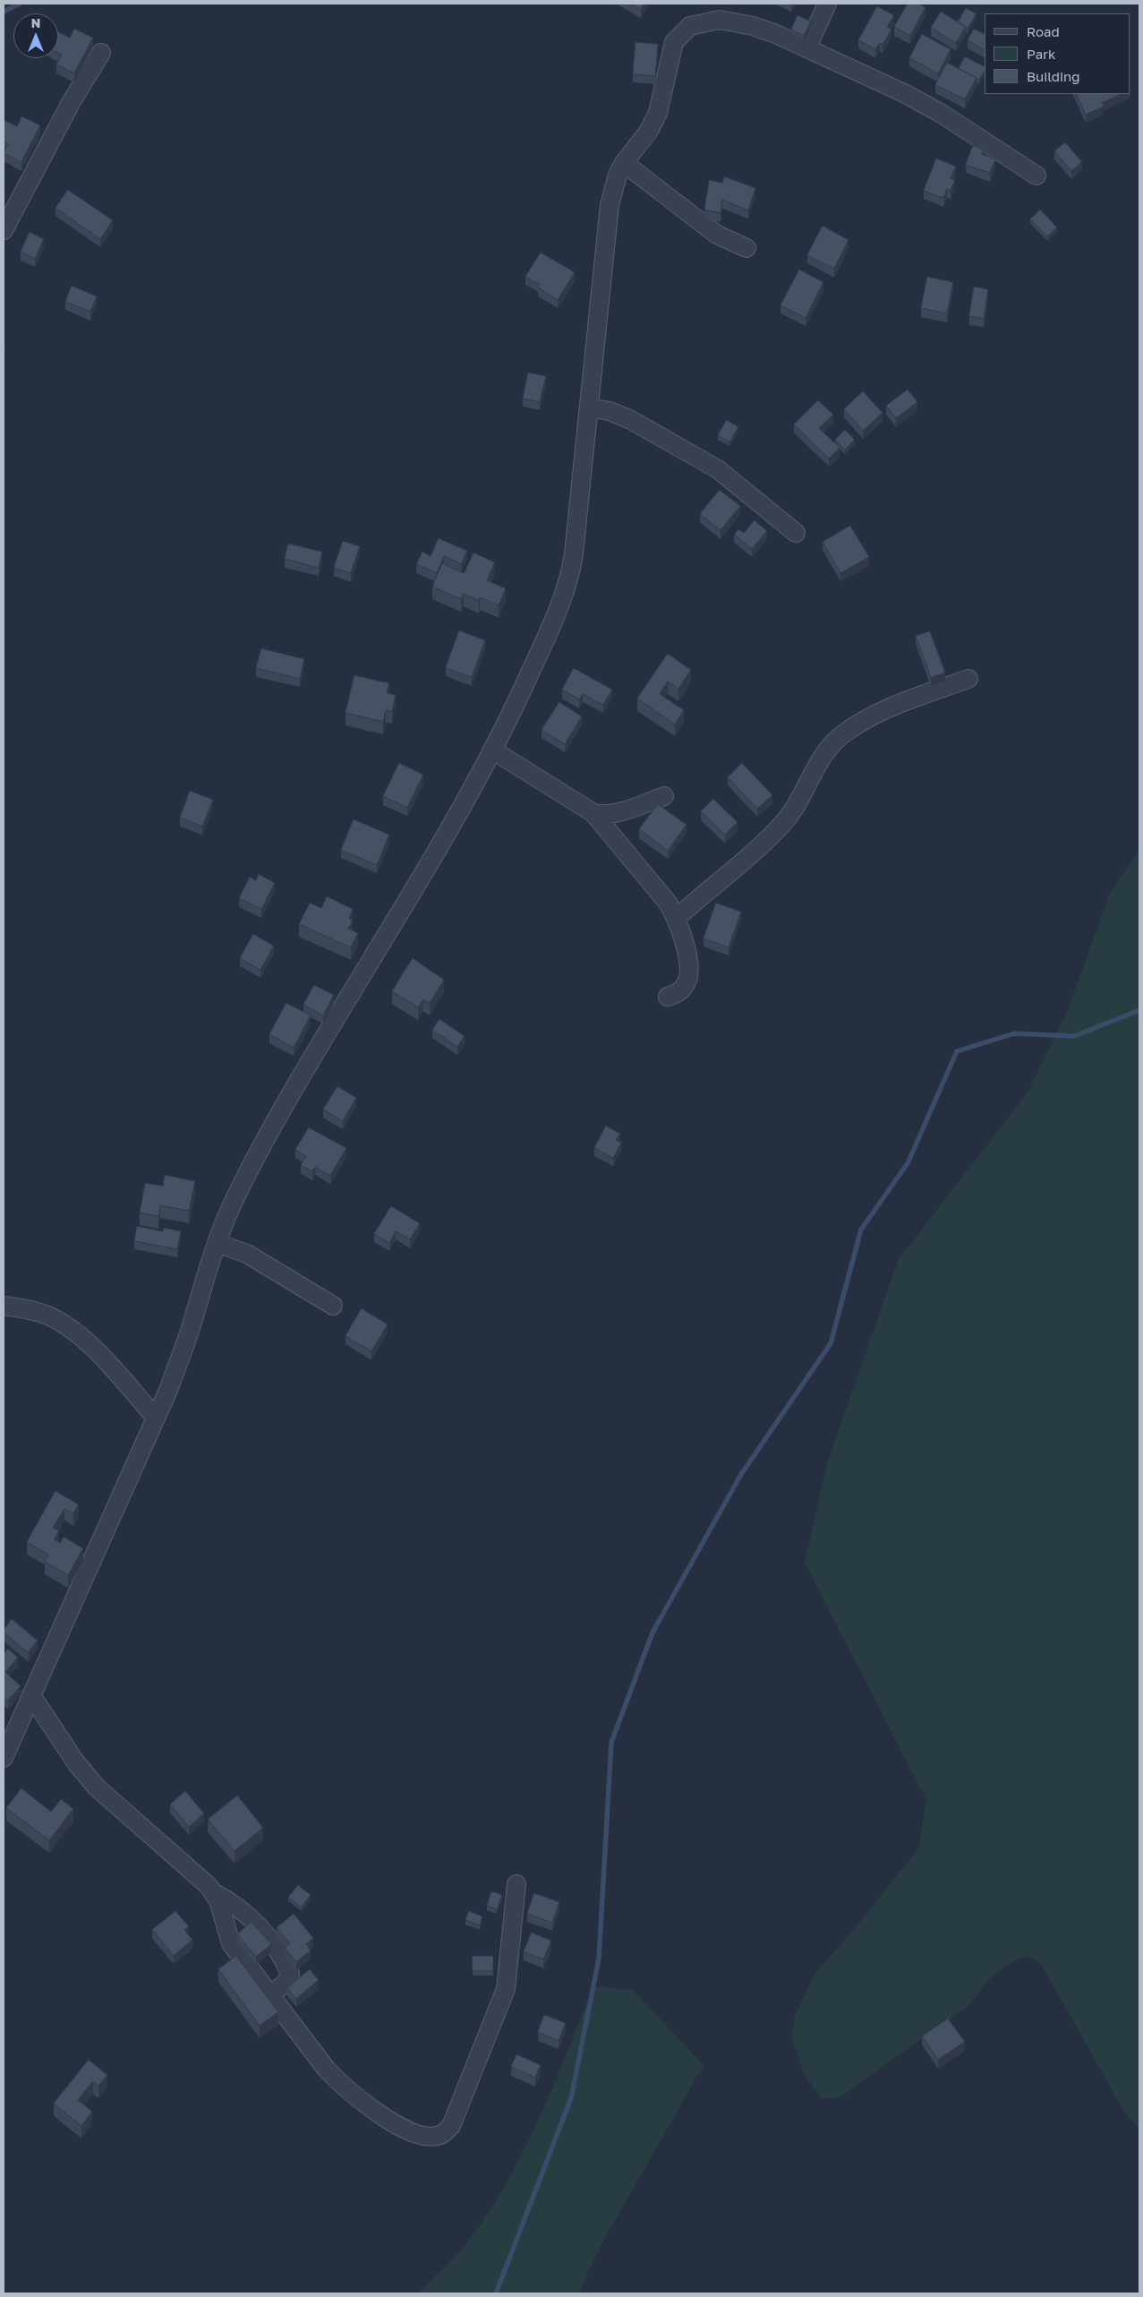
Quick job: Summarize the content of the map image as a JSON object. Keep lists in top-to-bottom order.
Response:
{
  "legend": ["Road", "Park", "Building"],
  "north": "top"
}
